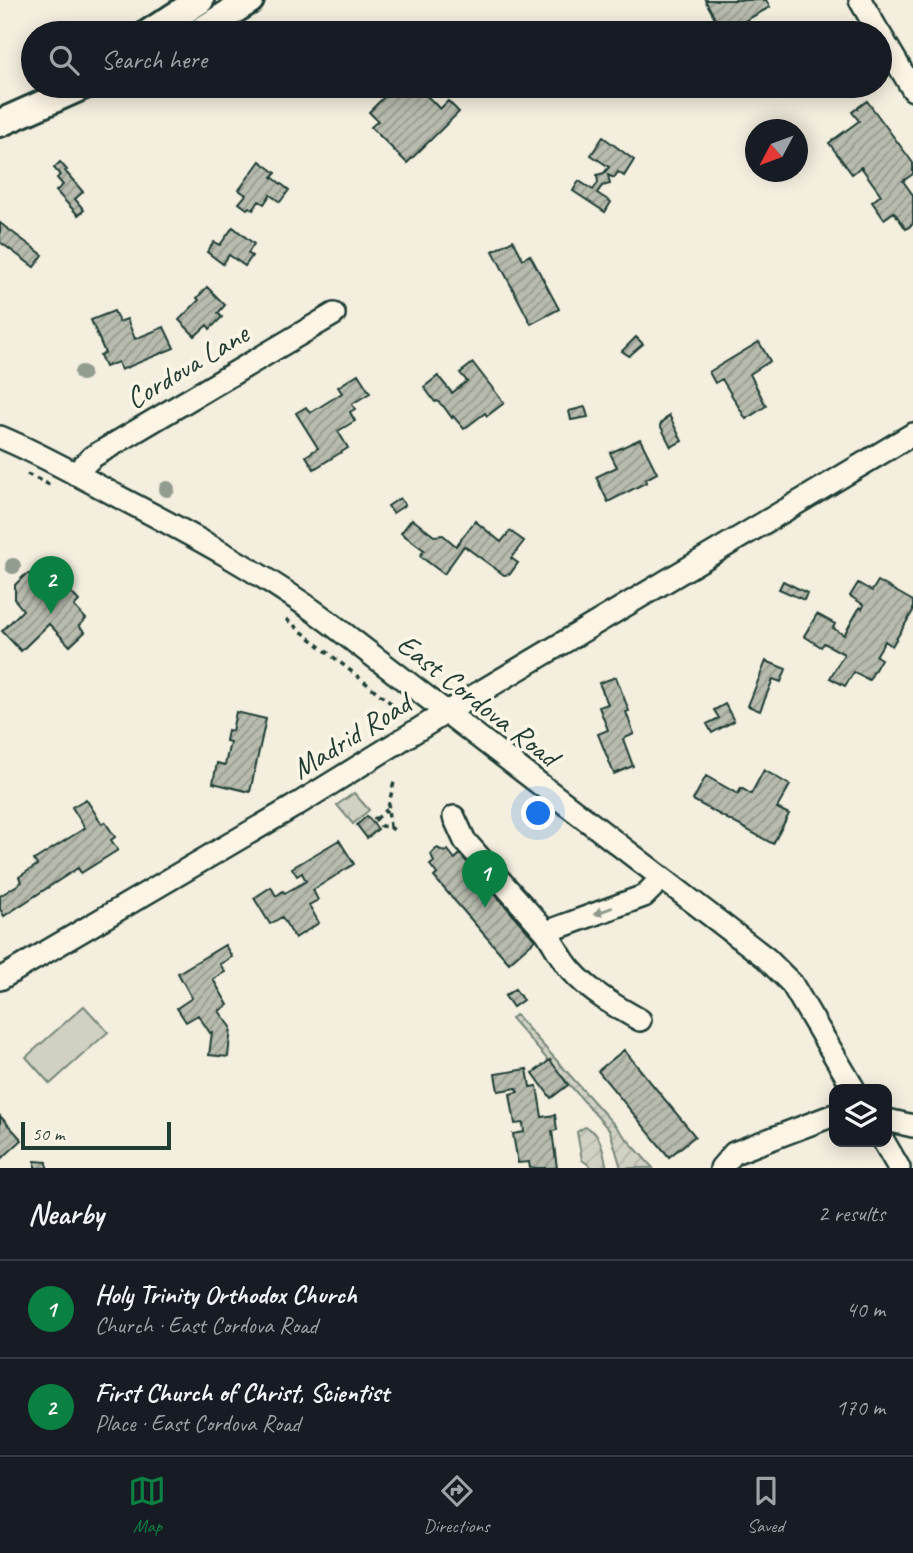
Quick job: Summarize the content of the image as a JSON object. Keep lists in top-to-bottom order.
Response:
{
  "streets": {
    "street": ["Cordova Lane", "East Cordova Road", "Madrid Road"]
  },
  "crossings": [
    ["Cordova Lane", "East Cordova Road"],
    ["East Cordova Road", "Madrid Road"]
  ],
  "scale_bar": "50 m",
  "north": "bottom left",
  "page": {
    "search": "Search here",
    "pins": ["2", "1"],
    "scale": "50 m",
    "heading": ["Nearby", "2 results"],
    "list": [
      {
        "mark": "1",
        "name": "Holy Trinity Orthodox Church",
        "note": "Church · East Cordova Road",
        "value": "40 m"
      },
      {
        "mark": "2",
        "name": "First Church of Christ, Scientist",
        "note": "Place · East Cordova Road",
        "value": "170 m"
      }
    ],
    "nav": ["Map", "Directions", "Saved"]
  }
}
